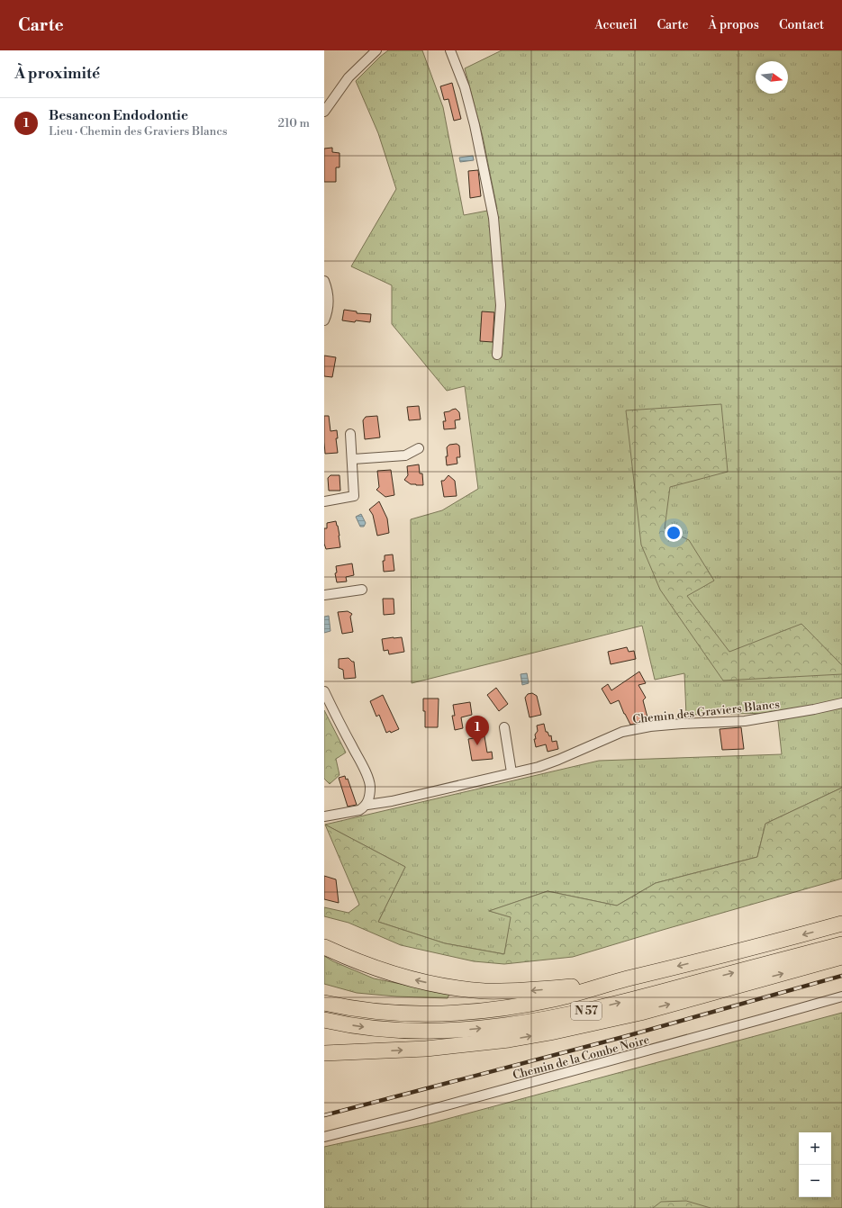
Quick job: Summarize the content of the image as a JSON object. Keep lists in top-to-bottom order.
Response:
{
  "streets": {
    "highway": ["N 57"],
    "street": ["Chemin des Graviers Blancs", "Chemin de la Combe Noire"]
  },
  "north": "right",
  "page": {
    "header": "Carte",
    "nav": [
      "Accueil",
      "Carte",
      "À propos",
      "Contact"
    ],
    "heading": "À proximité",
    "list": [
      {
        "mark": "1",
        "name": "Besancon Endodontie",
        "note": "Lieu · Chemin des Graviers Blancs",
        "value": "210 m"
      }
    ],
    "pins": "1",
    "map_buttons": ["+", "−"]
  }
}
